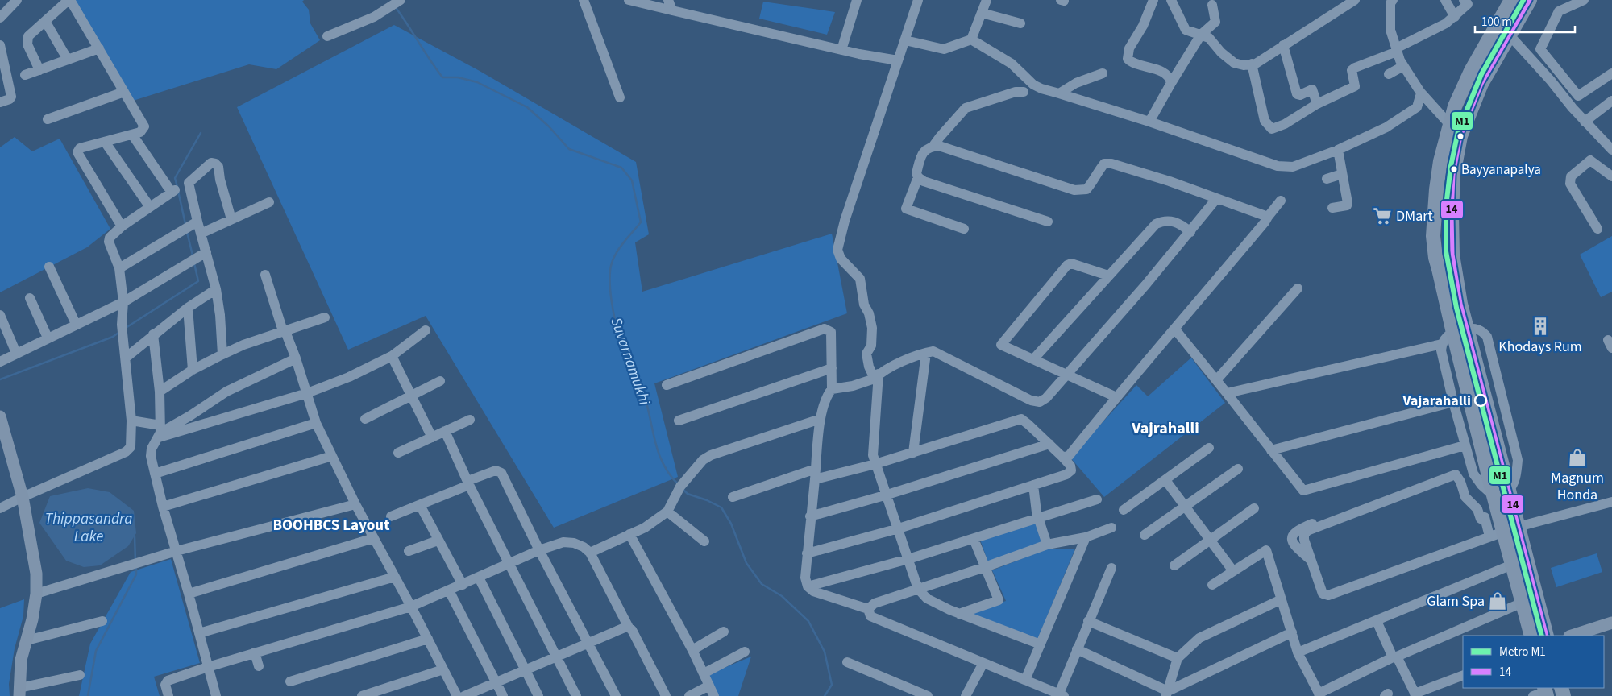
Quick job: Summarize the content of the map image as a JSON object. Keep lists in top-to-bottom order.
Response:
{
  "districts": ["Vajrahalli", "BOOHBCS Layout"],
  "water": ["Suvarnamukhi", "Thippasandra Lake"],
  "places": {
    "other": ["Bayyanapalya", "Vajarahalli"],
    "supermarket": ["DMart"],
    "building": ["Khodays Rum"],
    "shop": ["Magnum Honda", "Glam Spa"]
  },
  "lines": ["metro line M1", "transit line 14"],
  "legend": ["Metro M1", "14"],
  "scale_bar": "100 m"
}
